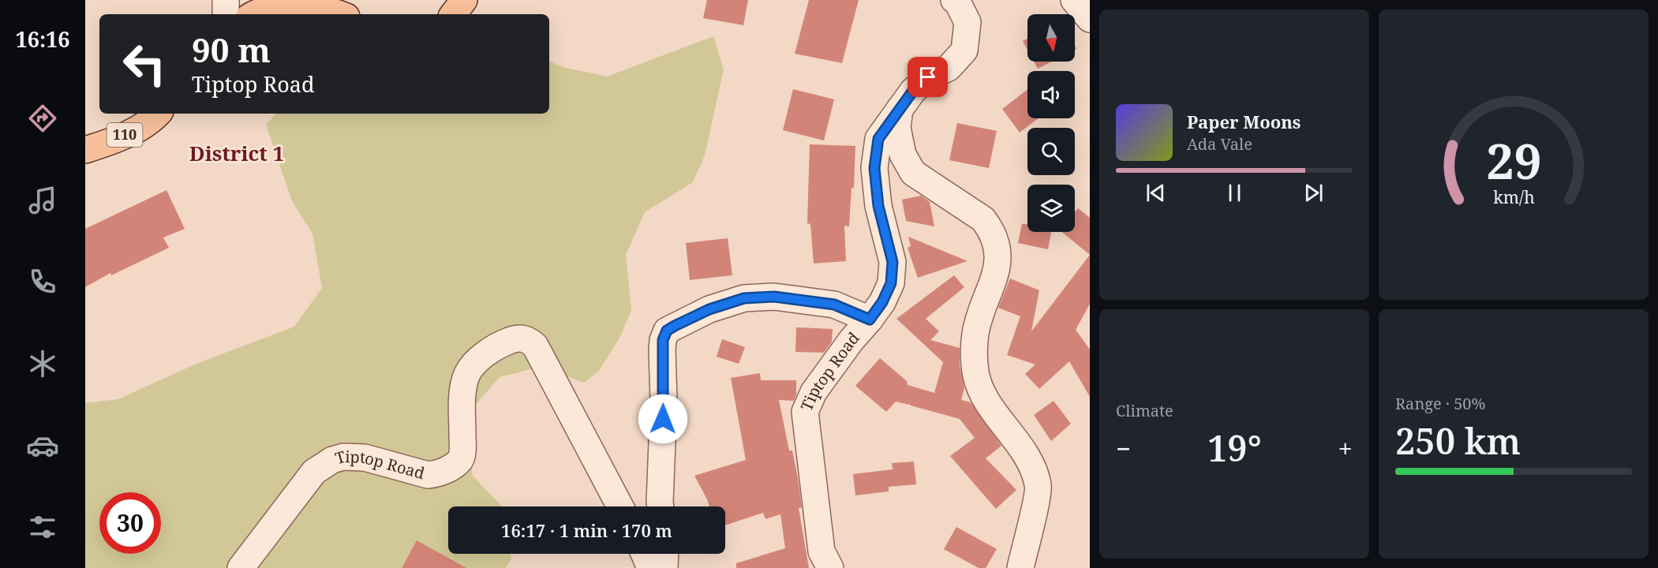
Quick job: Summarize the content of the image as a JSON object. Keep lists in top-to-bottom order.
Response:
{
  "streets": {
    "main road": ["110"],
    "street": ["Tiptop Road"]
  },
  "districts": ["District 1"],
  "north": "bottom",
  "page": {
    "tabs": "16:16",
    "turn": ["90 m", "Tiptop Road"],
    "song": ["Paper Moons", "Ada Vale"],
    "tile": [
      "Climate",
      ["Range · 50%", "250 km"]
    ],
    "heat": ["−", "19°", "+"],
    "limit": "30",
    "trip": "16:17 · 1 min · 170 m",
    "gauge": ["29", "km/h"]
  }
}
